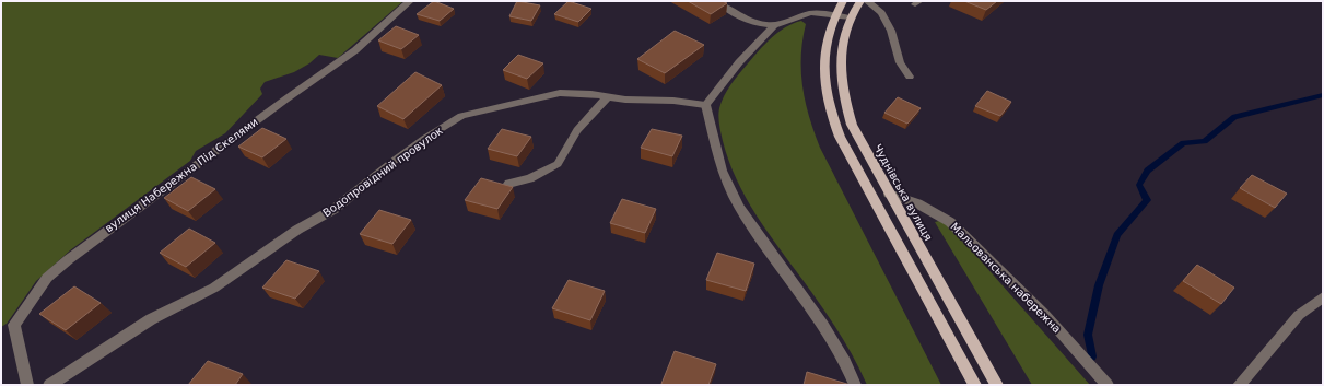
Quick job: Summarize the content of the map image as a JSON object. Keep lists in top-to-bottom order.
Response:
{
  "streets": {
    "main road": ["Чуднівська вулиця"],
    "street": ["Водопровідний провулок", "вулиця Набережна Під Скелями", "Мальованська набережна"]
  },
  "crossings": [
    ["Чуднівська вулиця", "Мальованська набережна"]
  ]
}
